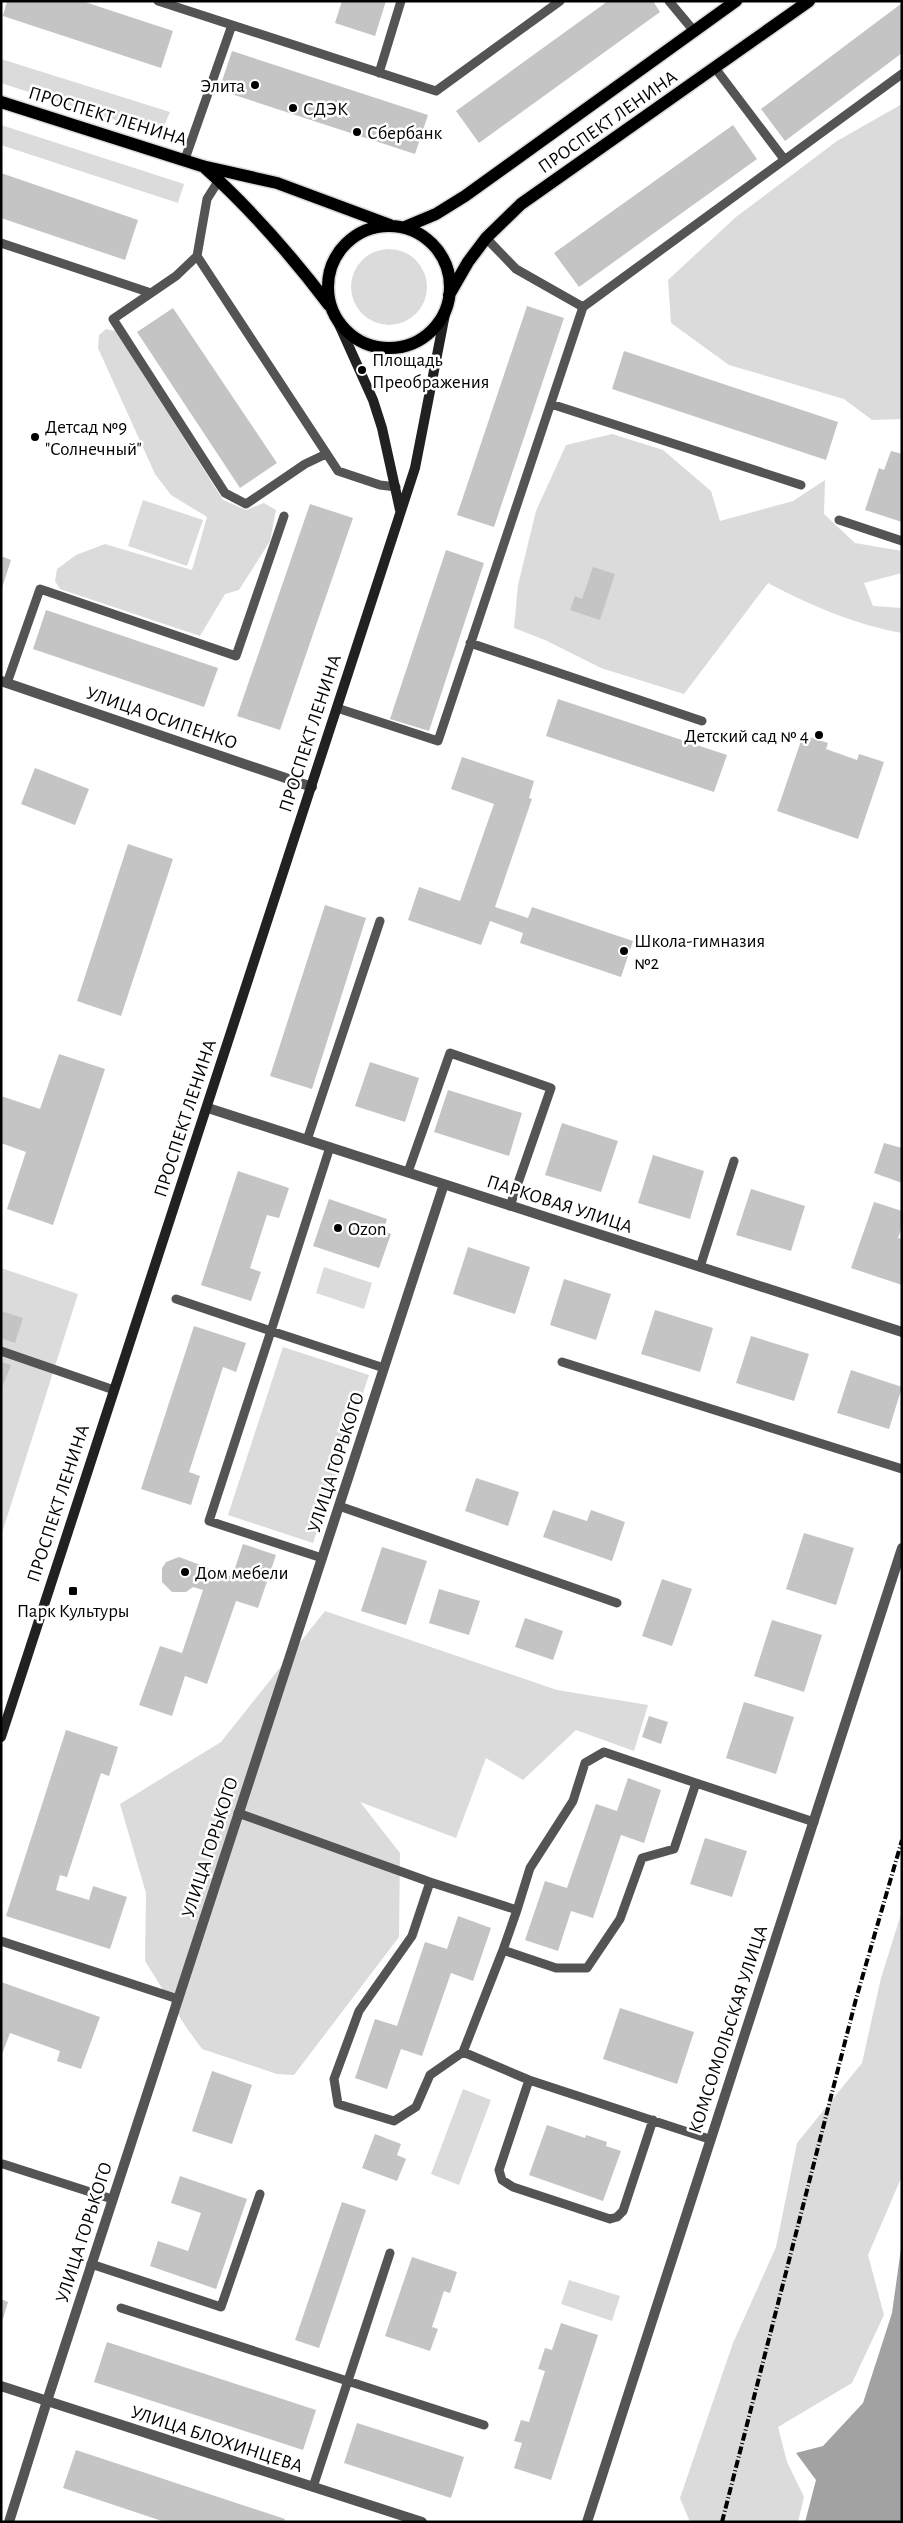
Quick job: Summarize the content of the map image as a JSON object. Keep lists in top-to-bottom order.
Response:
{
  "streets": {
    "main road": ["ПРОСПЕКТ ЛЕНИНА"],
    "street": [
      "УЛИЦА ОСИПЕНКО",
      "ПАРКОВАЯ УЛИЦА",
      "УЛИЦА ГОРЬКОГО",
      "КОМСОМОЛЬСКАЯ УЛИЦА",
      "УЛИЦА БЛОХИНЦЕВА"
    ]
  },
  "crossings": [
    ["ПРОСПЕКТ ЛЕНИНА", "УЛИЦА ОСИПЕНКО"],
    ["ПРОСПЕКТ ЛЕНИНА", "ПАРКОВАЯ УЛИЦА"],
    ["ПАРКОВАЯ УЛИЦА", "УЛИЦА ГОРЬКОГО"],
    ["УЛИЦА ГОРЬКОГО", "УЛИЦА БЛОХИНЦЕВА"]
  ],
  "places": {
    "other": [
      "Элита",
      "СДЭК",
      "Сбербанк",
      "Площадь Преображения",
      "Детсад №9 \"Солнечный\"",
      "Детский сад № 4",
      "Школа-гимназия №2",
      "Ozon",
      "Дом мебели"
    ],
    "transit": ["Парк Культуры"]
  }
}
